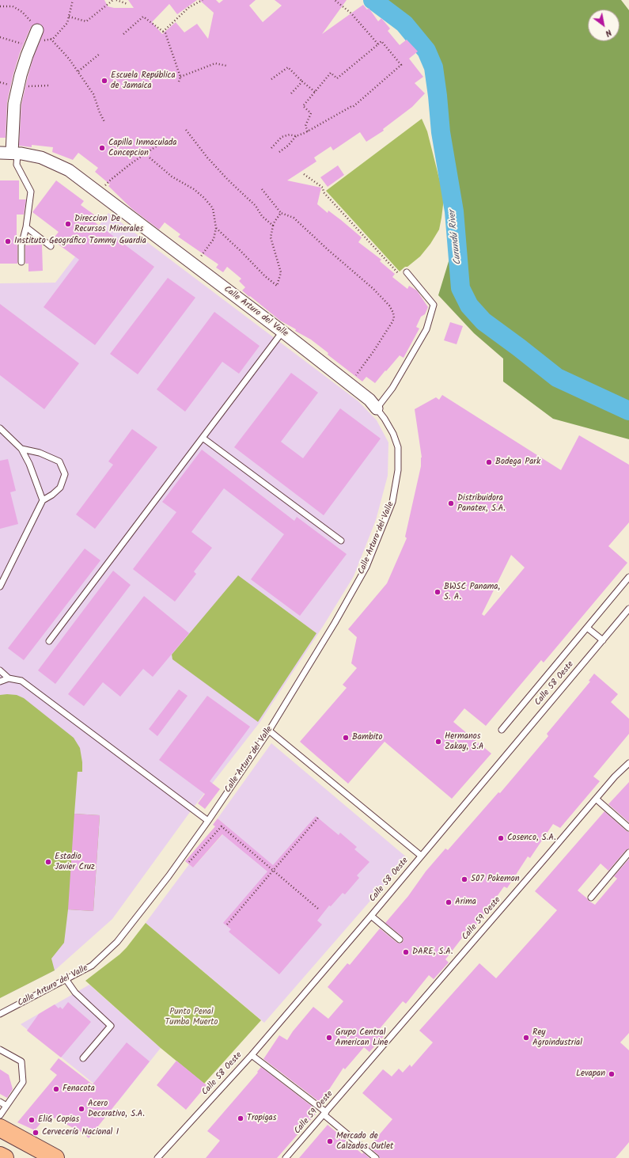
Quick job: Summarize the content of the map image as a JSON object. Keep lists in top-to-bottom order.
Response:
{
  "streets": {
    "street": ["Calle Arturo del Valle"],
    "lane": ["Calle 58 Oeste", "Calle 59 Oeste"]
  },
  "water": ["Curundú River"],
  "parks": ["Punto Penal Tumba Muerto"],
  "places": [
    "Escuela República de Jamaica",
    "Capilla Inmaculada Concepcion",
    "Direccion De Recursos Minerales",
    "Instituto Geográfico Tommy Guardia",
    "Bodega Park",
    "Distribuidora Panatex, S.A.",
    "BWSC Panama, S. A.",
    "Bambito",
    "Hermanos Zakay, S.A",
    "Cosenco, S.A.",
    "Estadio Javier Cruz",
    "507 Pokemon",
    "Arima",
    "DARE, S.A.",
    "Grupo Central American Line",
    "Rey Agroindustrial",
    "Levapan",
    "Fenacota",
    "Acero Decorativo, S.A.",
    "Tropigas",
    "EliG Copias",
    "Cervecería Nacional I",
    "Mercado de Calzados Outlet"
  ],
  "north": "bottom right"
}
